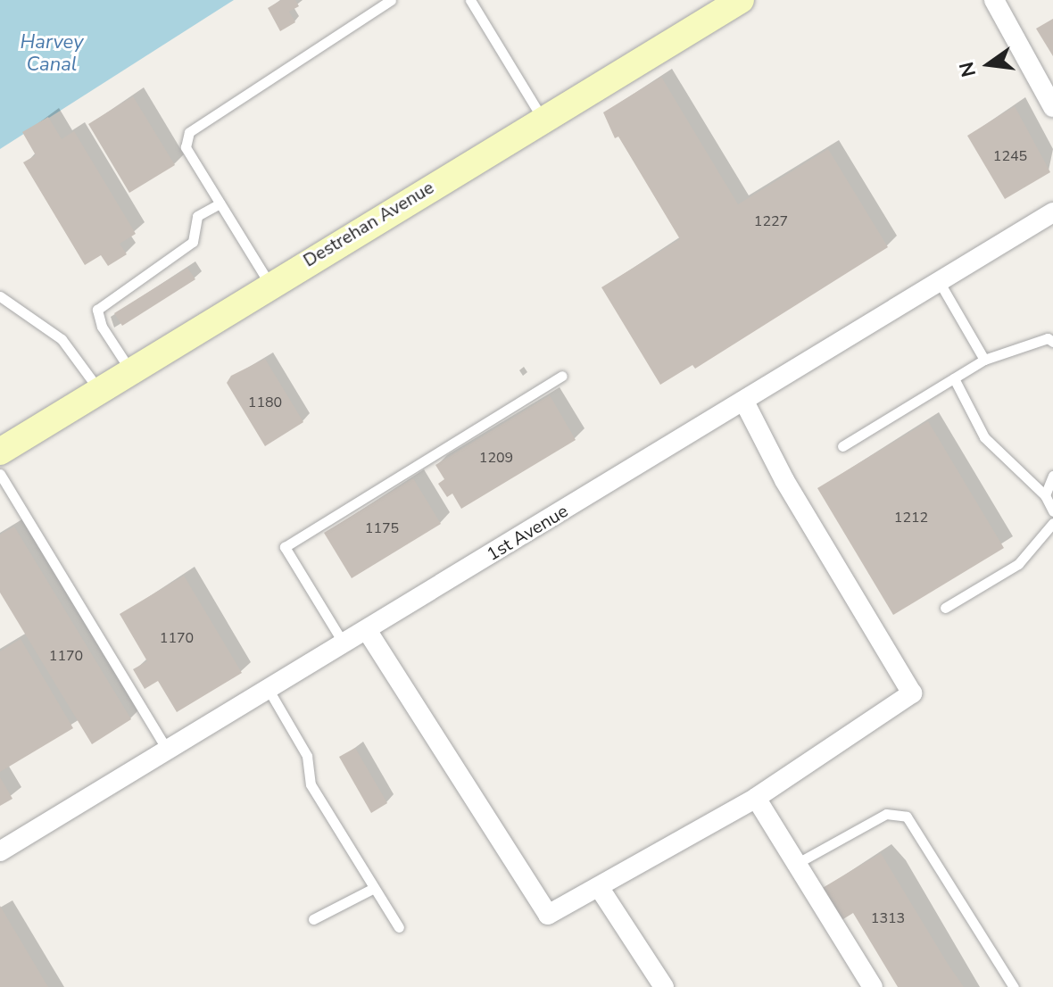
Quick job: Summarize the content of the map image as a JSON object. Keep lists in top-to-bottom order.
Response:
{
  "streets": {
    "main road": ["Destrehan Avenue"],
    "street": ["1st Avenue"]
  },
  "water": ["Harvey Canal"],
  "house_numbers": [
    "1245",
    "1227",
    "1180",
    "1209",
    "1212",
    "1175",
    "1170",
    "1170",
    "1313"
  ],
  "north": "left"
}
